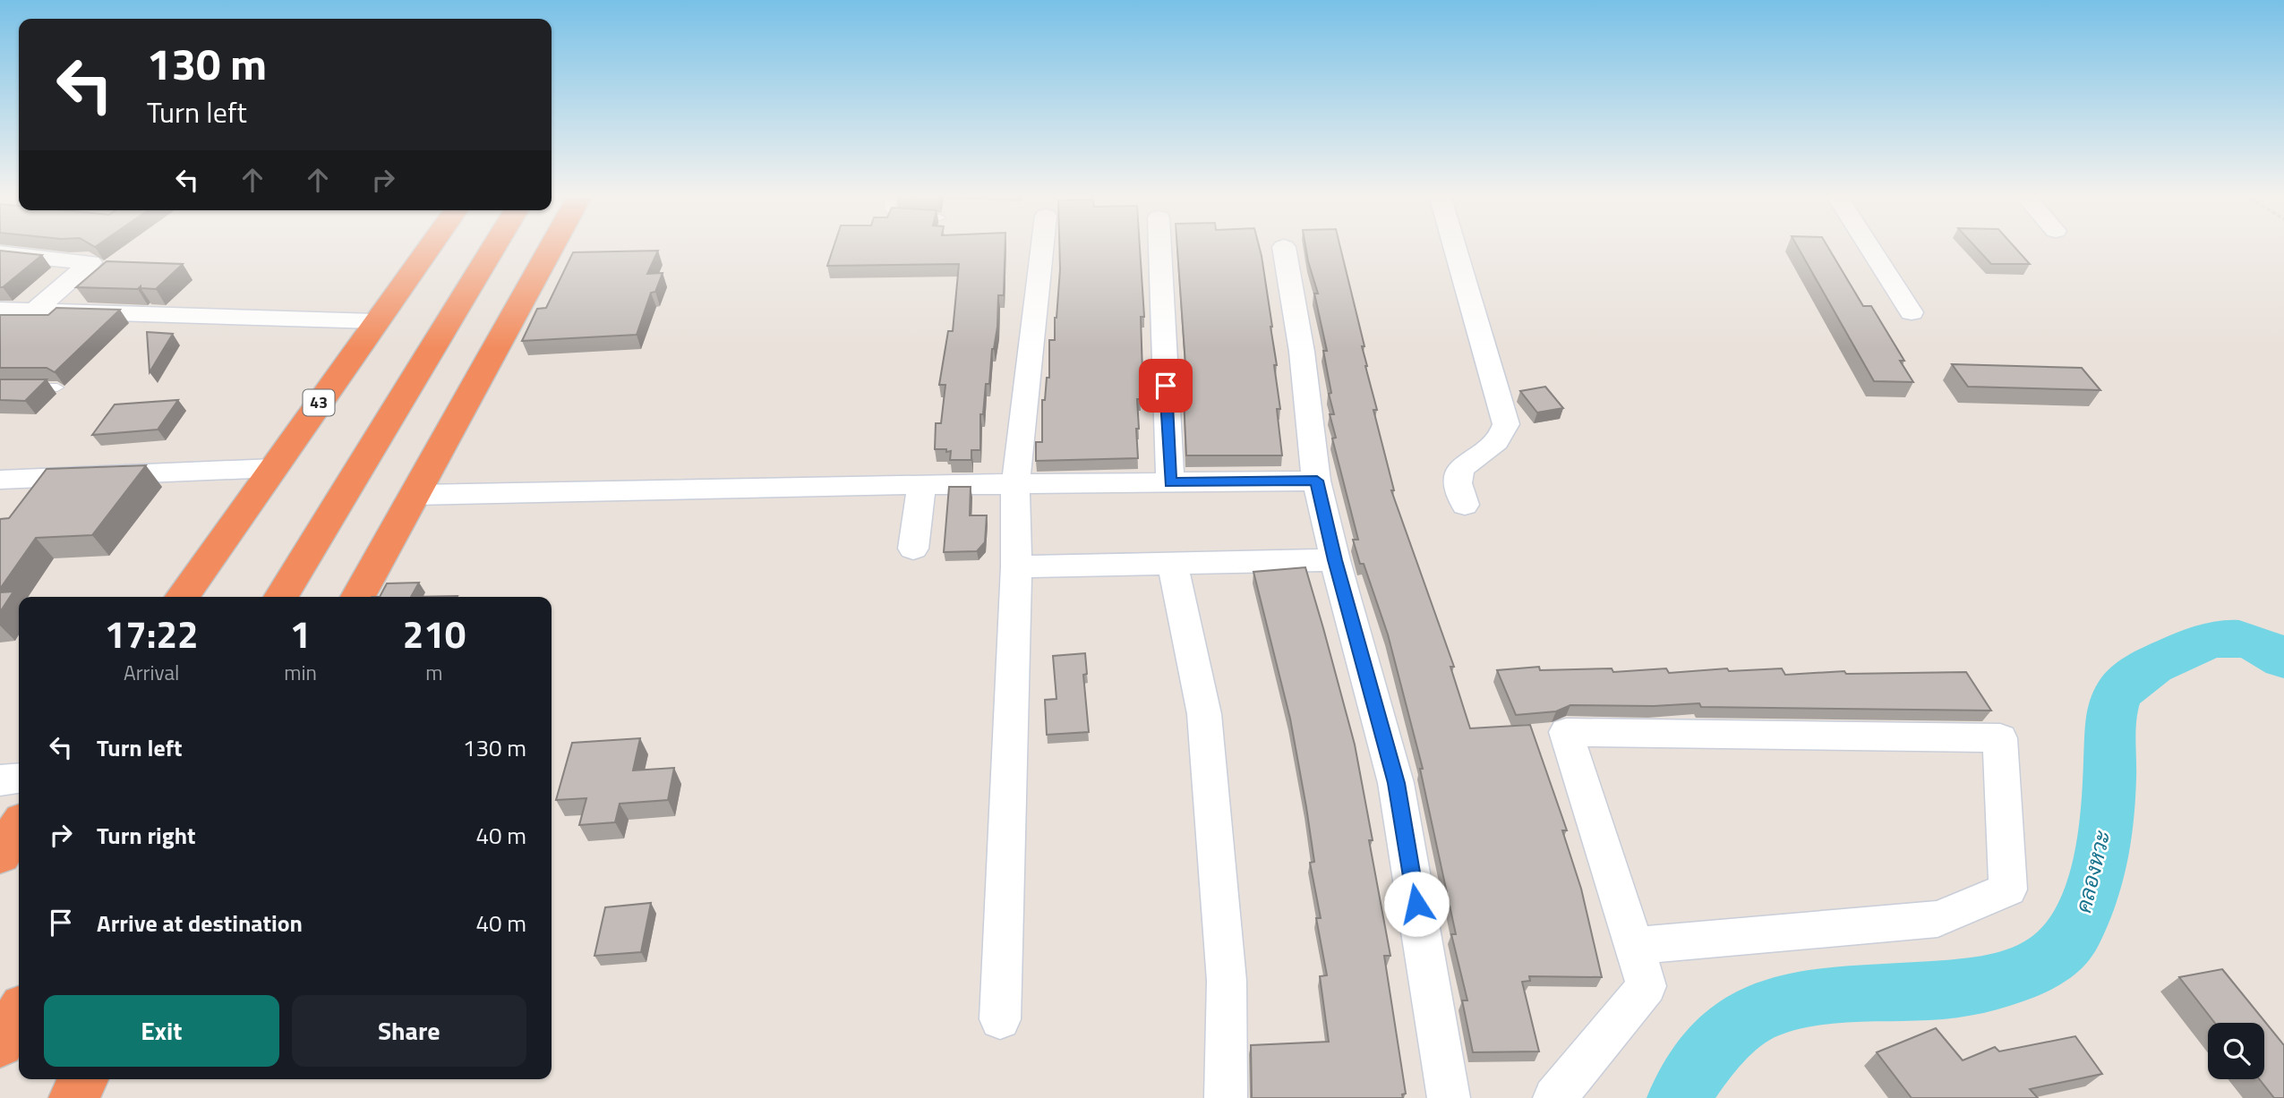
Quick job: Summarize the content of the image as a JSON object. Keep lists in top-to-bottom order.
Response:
{
  "streets": {
    "highway": ["43"]
  },
  "water": ["คลองหวะ"],
  "page": {
    "turn": ["130 m", "Turn left"],
    "eta": [
      "17:22",
      "Arrival",
      "1",
      "min",
      "210",
      "m"
    ],
    "list": [
      {
        "name": "Turn left",
        "value": "130 m"
      },
      {
        "name": "Turn right",
        "value": "40 m"
      },
      {
        "name": "Arrive at destination",
        "value": "40 m"
      }
    ],
    "buttons": ["Exit", "Share"]
  }
}
